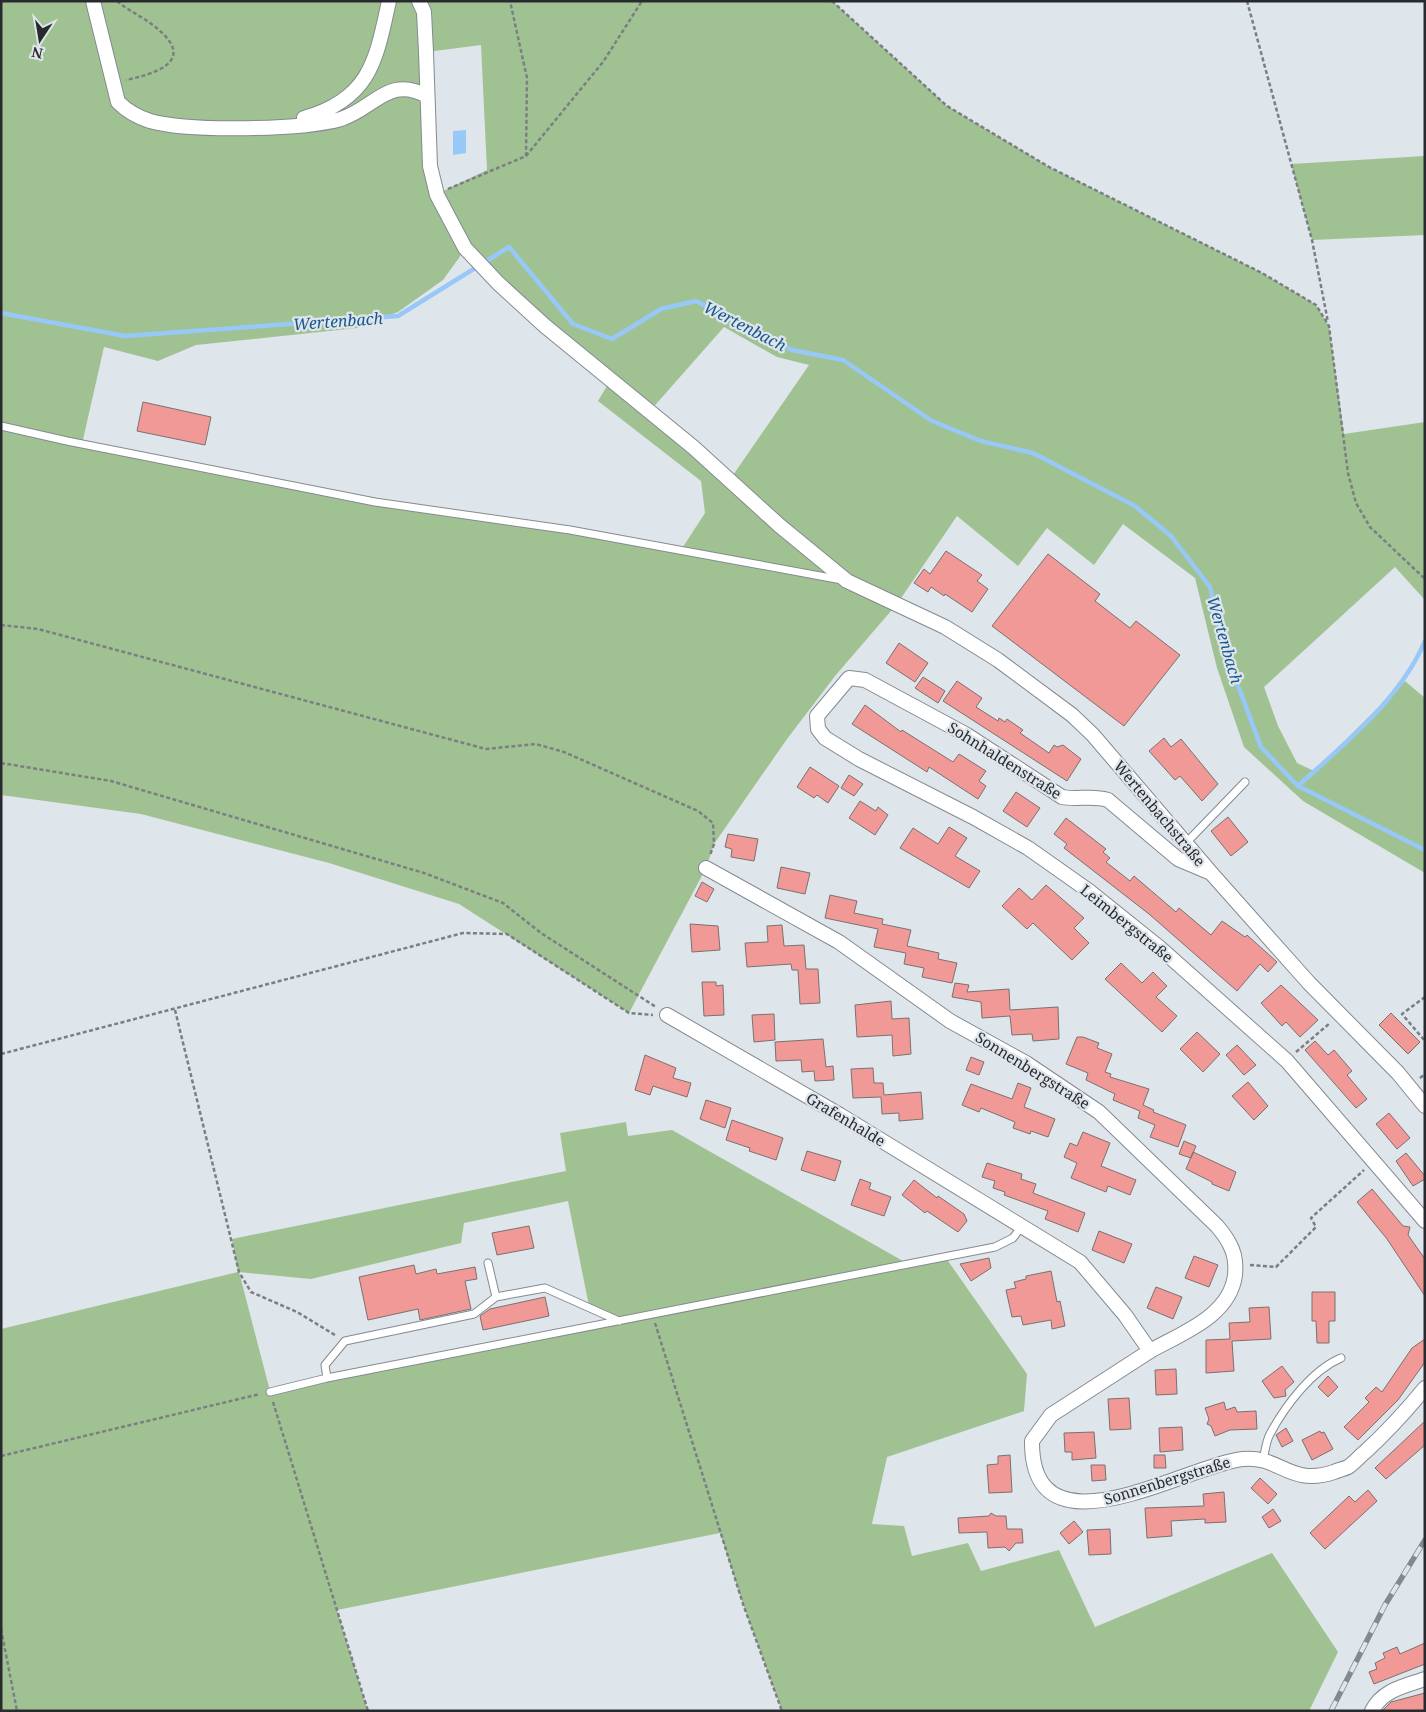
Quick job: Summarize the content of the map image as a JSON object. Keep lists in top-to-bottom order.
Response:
{
  "streets": {
    "street": [
      "Sohnhaldenstraße",
      "Wertenbachstraße",
      "Leimbergstraße",
      "Sonnenbergstraße",
      "Grafenhalde"
    ]
  },
  "crossings": [
    ["Sohnhaldenstraße", "Wertenbachstraße"],
    ["Sohnhaldenstraße", "Leimbergstraße"]
  ],
  "water": ["Wertenbach"],
  "north": "bottom"
}
